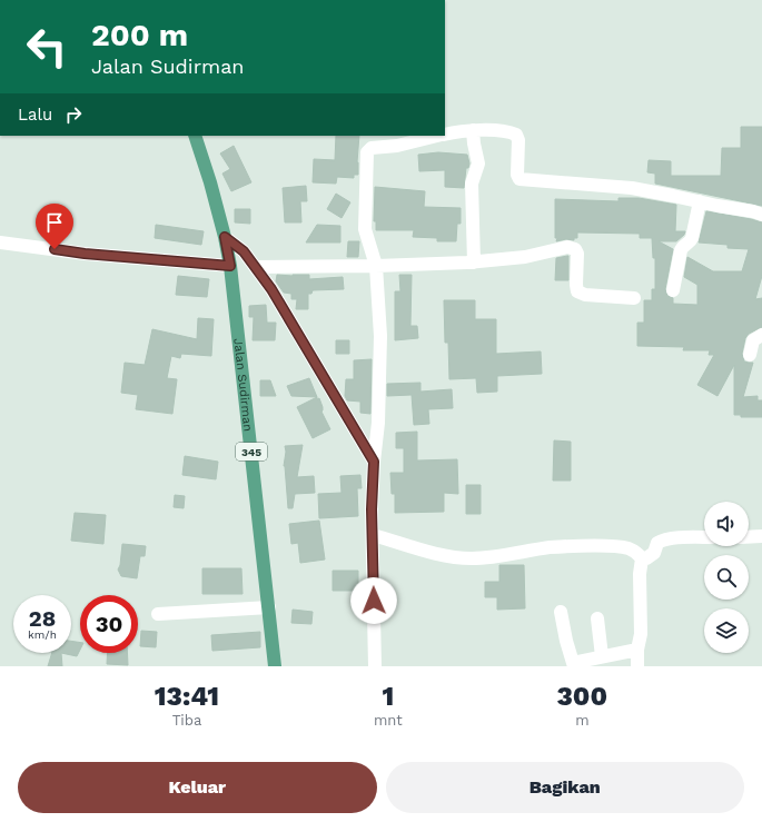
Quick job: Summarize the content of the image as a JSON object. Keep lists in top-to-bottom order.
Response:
{
  "streets": {
    "main road": ["Jalan Sudirman", "345"]
  },
  "page": {
    "turn": ["200 m", "Jalan Sudirman"],
    "then": "Lalu",
    "speed": "28 km/h",
    "limit": "30",
    "eta": [
      "13:41",
      "Tiba",
      "1",
      "mnt",
      "300",
      "m"
    ],
    "buttons": ["Keluar", "Bagikan"]
  }
}
